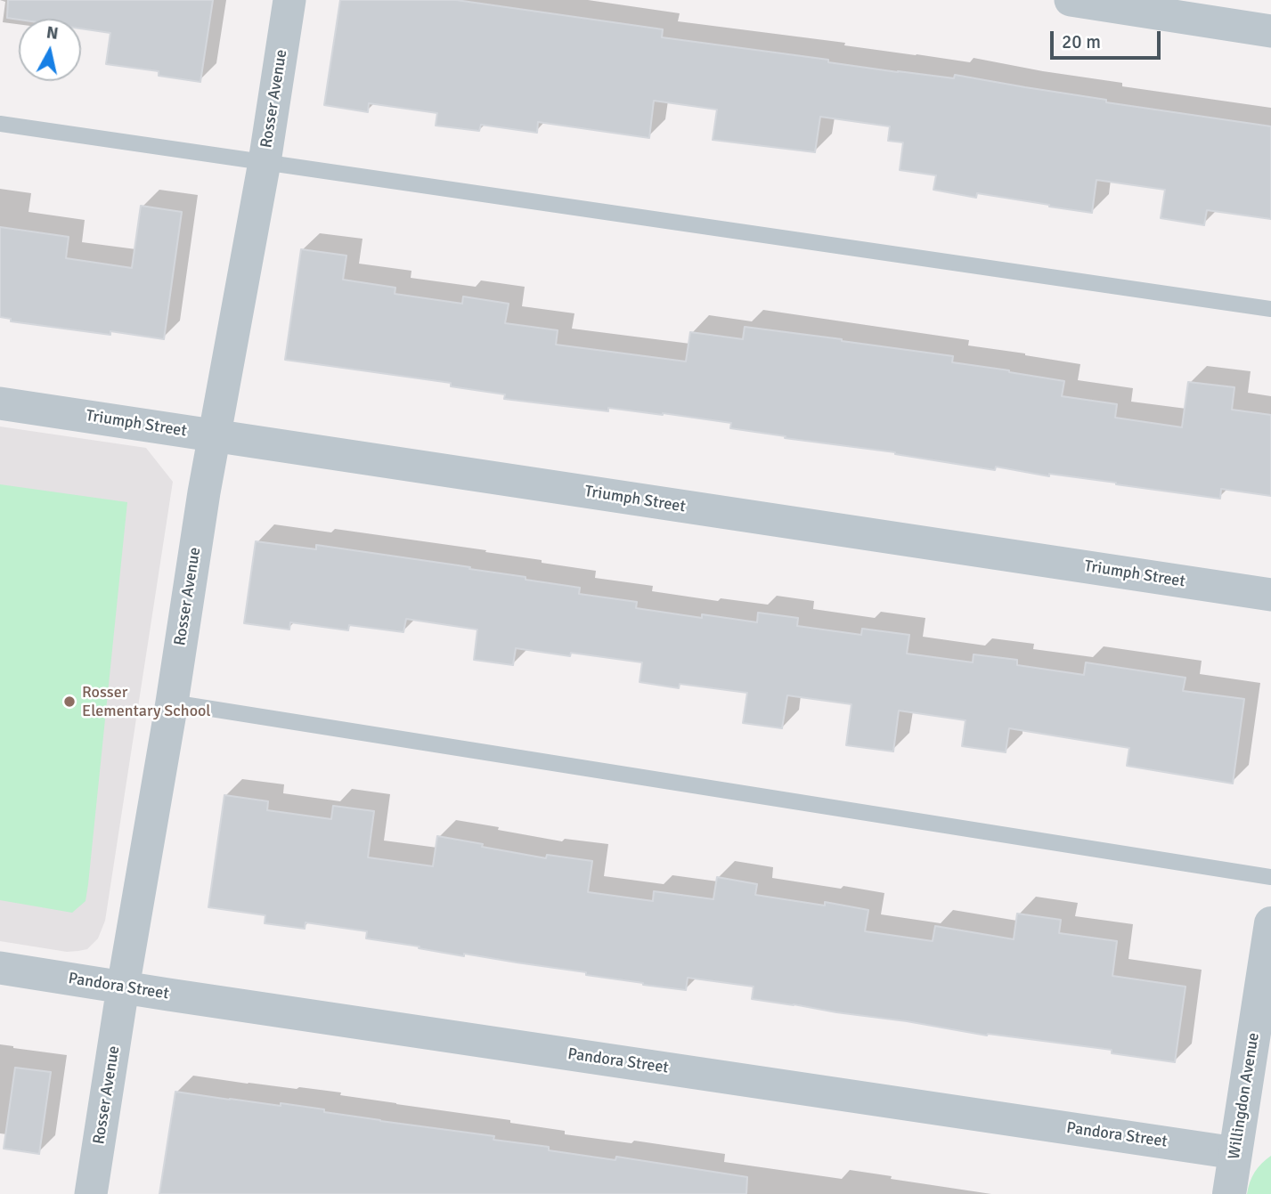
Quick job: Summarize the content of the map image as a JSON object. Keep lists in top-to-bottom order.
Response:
{
  "streets": {
    "street": [
      "Rosser Avenue",
      "Triumph Street",
      "Pandora Street",
      "Willingdon Avenue"
    ]
  },
  "crossings": [
    ["Rosser Avenue", "Triumph Street"],
    ["Rosser Avenue", "Pandora Street"],
    ["Pandora Street", "Willingdon Avenue"]
  ],
  "places": ["Rosser Elementary School"],
  "scale_bar": "20 m",
  "north": "top"
}
